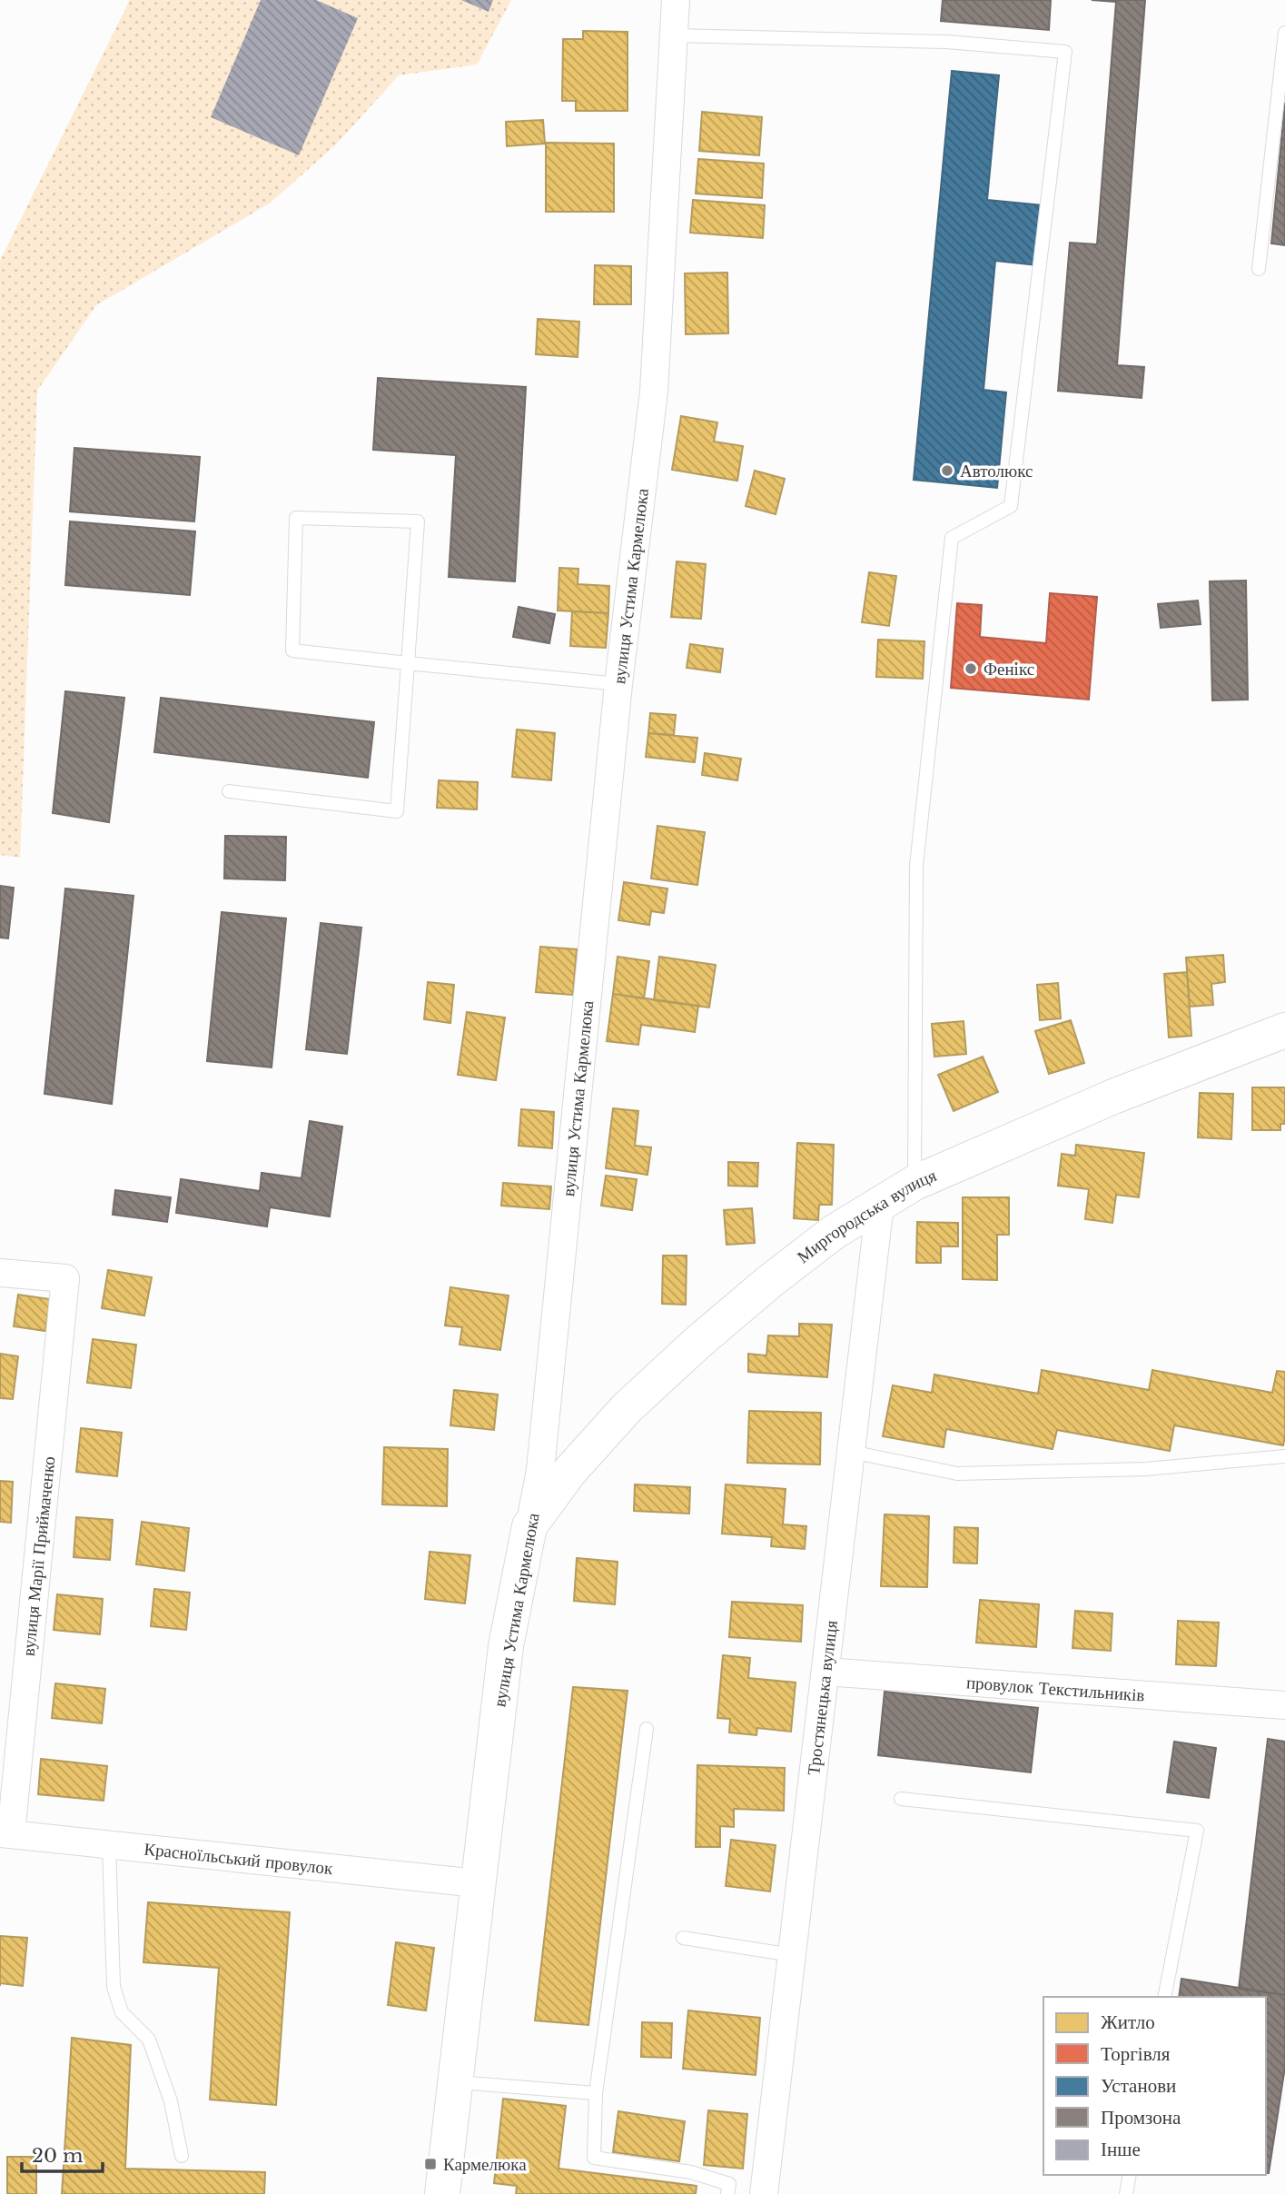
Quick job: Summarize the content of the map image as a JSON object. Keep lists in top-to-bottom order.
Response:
{
  "streets": {
    "main road": ["вулиця Устима Кармелюка", "Миргородська вулиця"],
    "street": [
      "вулиця Марії Приймаченко",
      "провулок Текстильників",
      "Тростянецька вулиця",
      "Красноїльський провулок"
    ]
  },
  "crossings": [
    ["вулиця Устима Кармелюка", "Миргородська вулиця"],
    ["вулиця Устима Кармелюка", "Красноїльський провулок"],
    ["Миргородська вулиця", "Тростянецька вулиця"],
    ["вулиця Марії Приймаченко", "Красноїльський провулок"],
    ["провулок Текстильників", "Тростянецька вулиця"]
  ],
  "places": {
    "other": ["Автолюкс", "Фенікс"],
    "transit": ["Кармелюка"]
  },
  "legend": [
    "Житло",
    "Торгівля",
    "Установи",
    "Промзона",
    "Інше"
  ],
  "scale_bar": "20 m"
}
